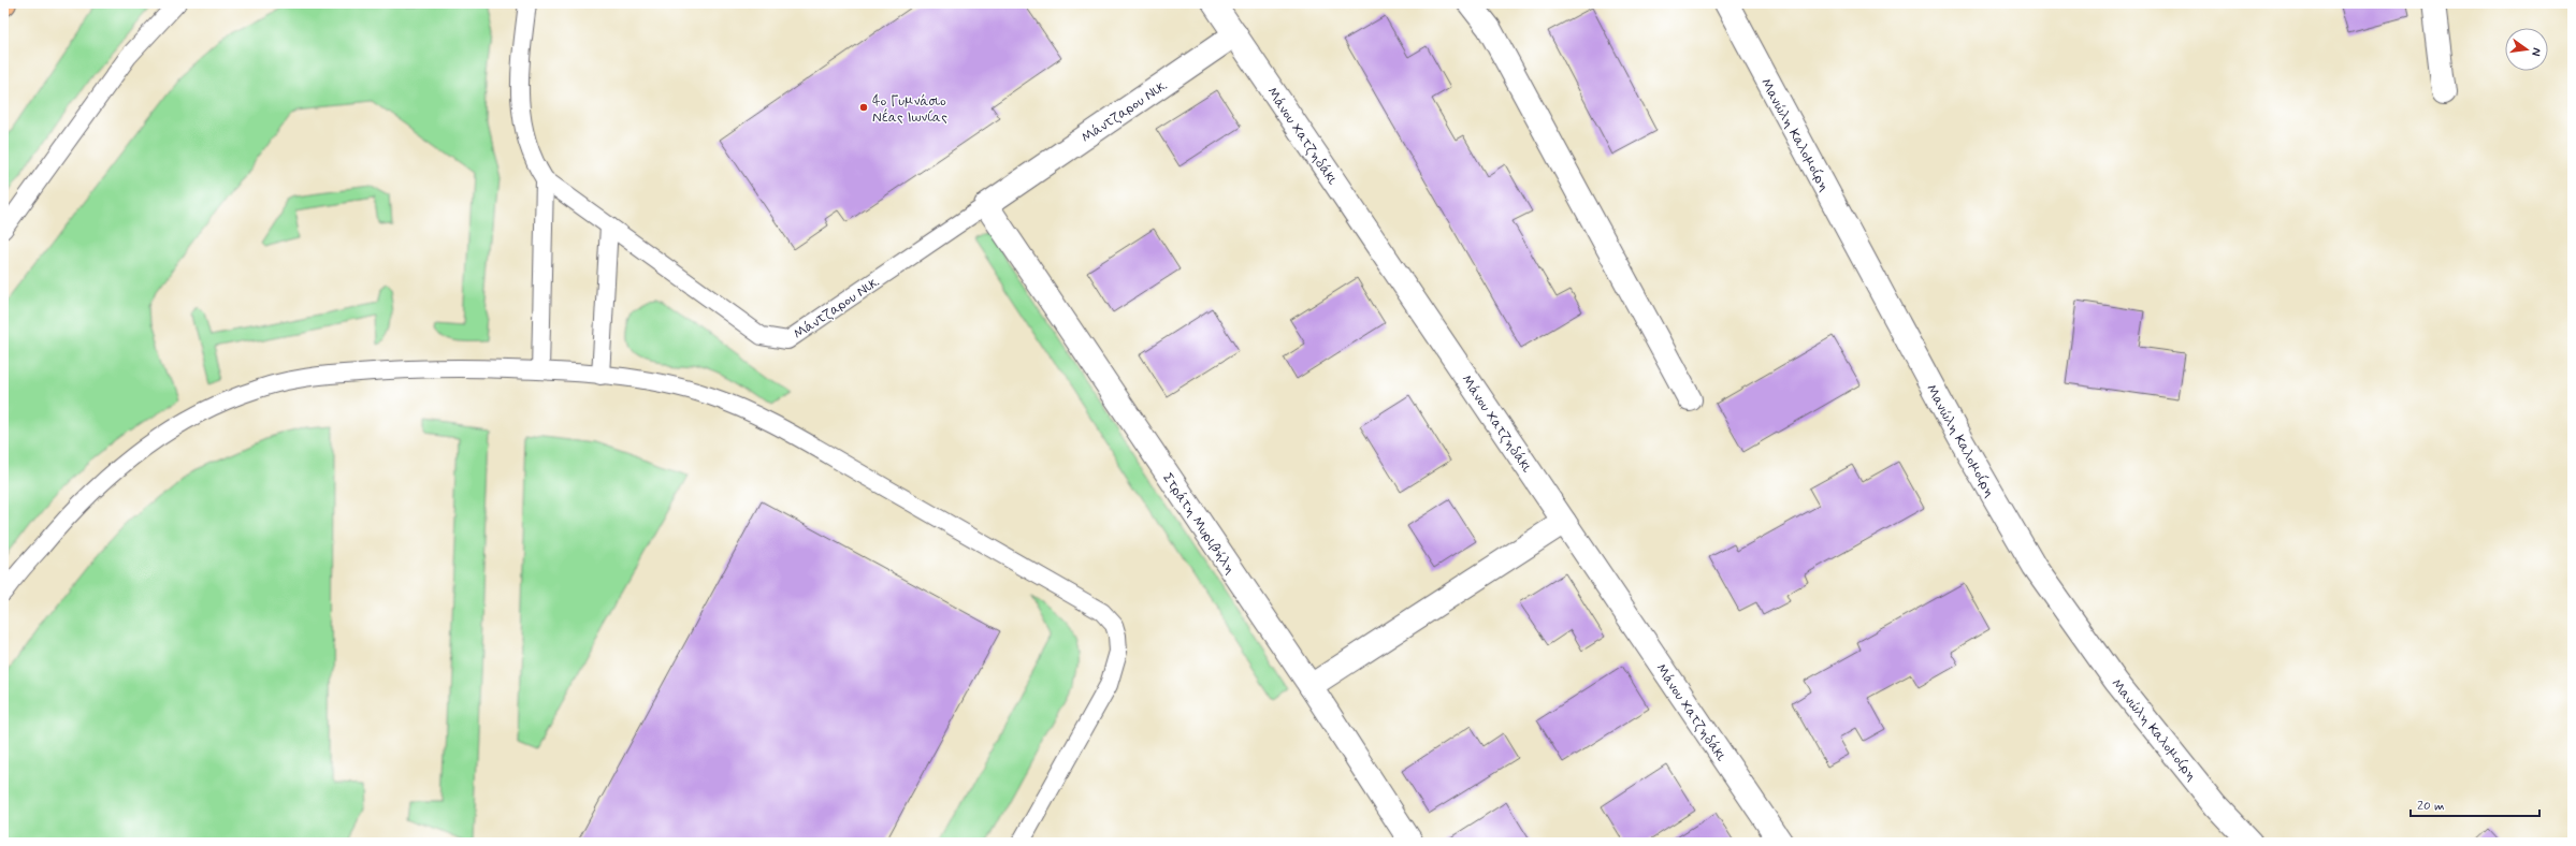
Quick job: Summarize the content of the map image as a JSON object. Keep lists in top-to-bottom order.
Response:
{
  "streets": {
    "street": [
      "Μάντζαρου Νικ.",
      "Μανώλη Καλομοίρη",
      "Μάνου Χατζηδάκι",
      "Στράτη Μυριβήλη"
    ]
  },
  "crossings": [
    ["Μάντζαρου Νικ.", "Μάνου Χατζηδάκι"],
    ["Μάντζαρου Νικ.", "Στράτη Μυριβήλη"]
  ],
  "places": ["4ο Γυμνάσιο Νέας Ιωνίας"],
  "scale_bar": "20 m",
  "north": "right"
}
